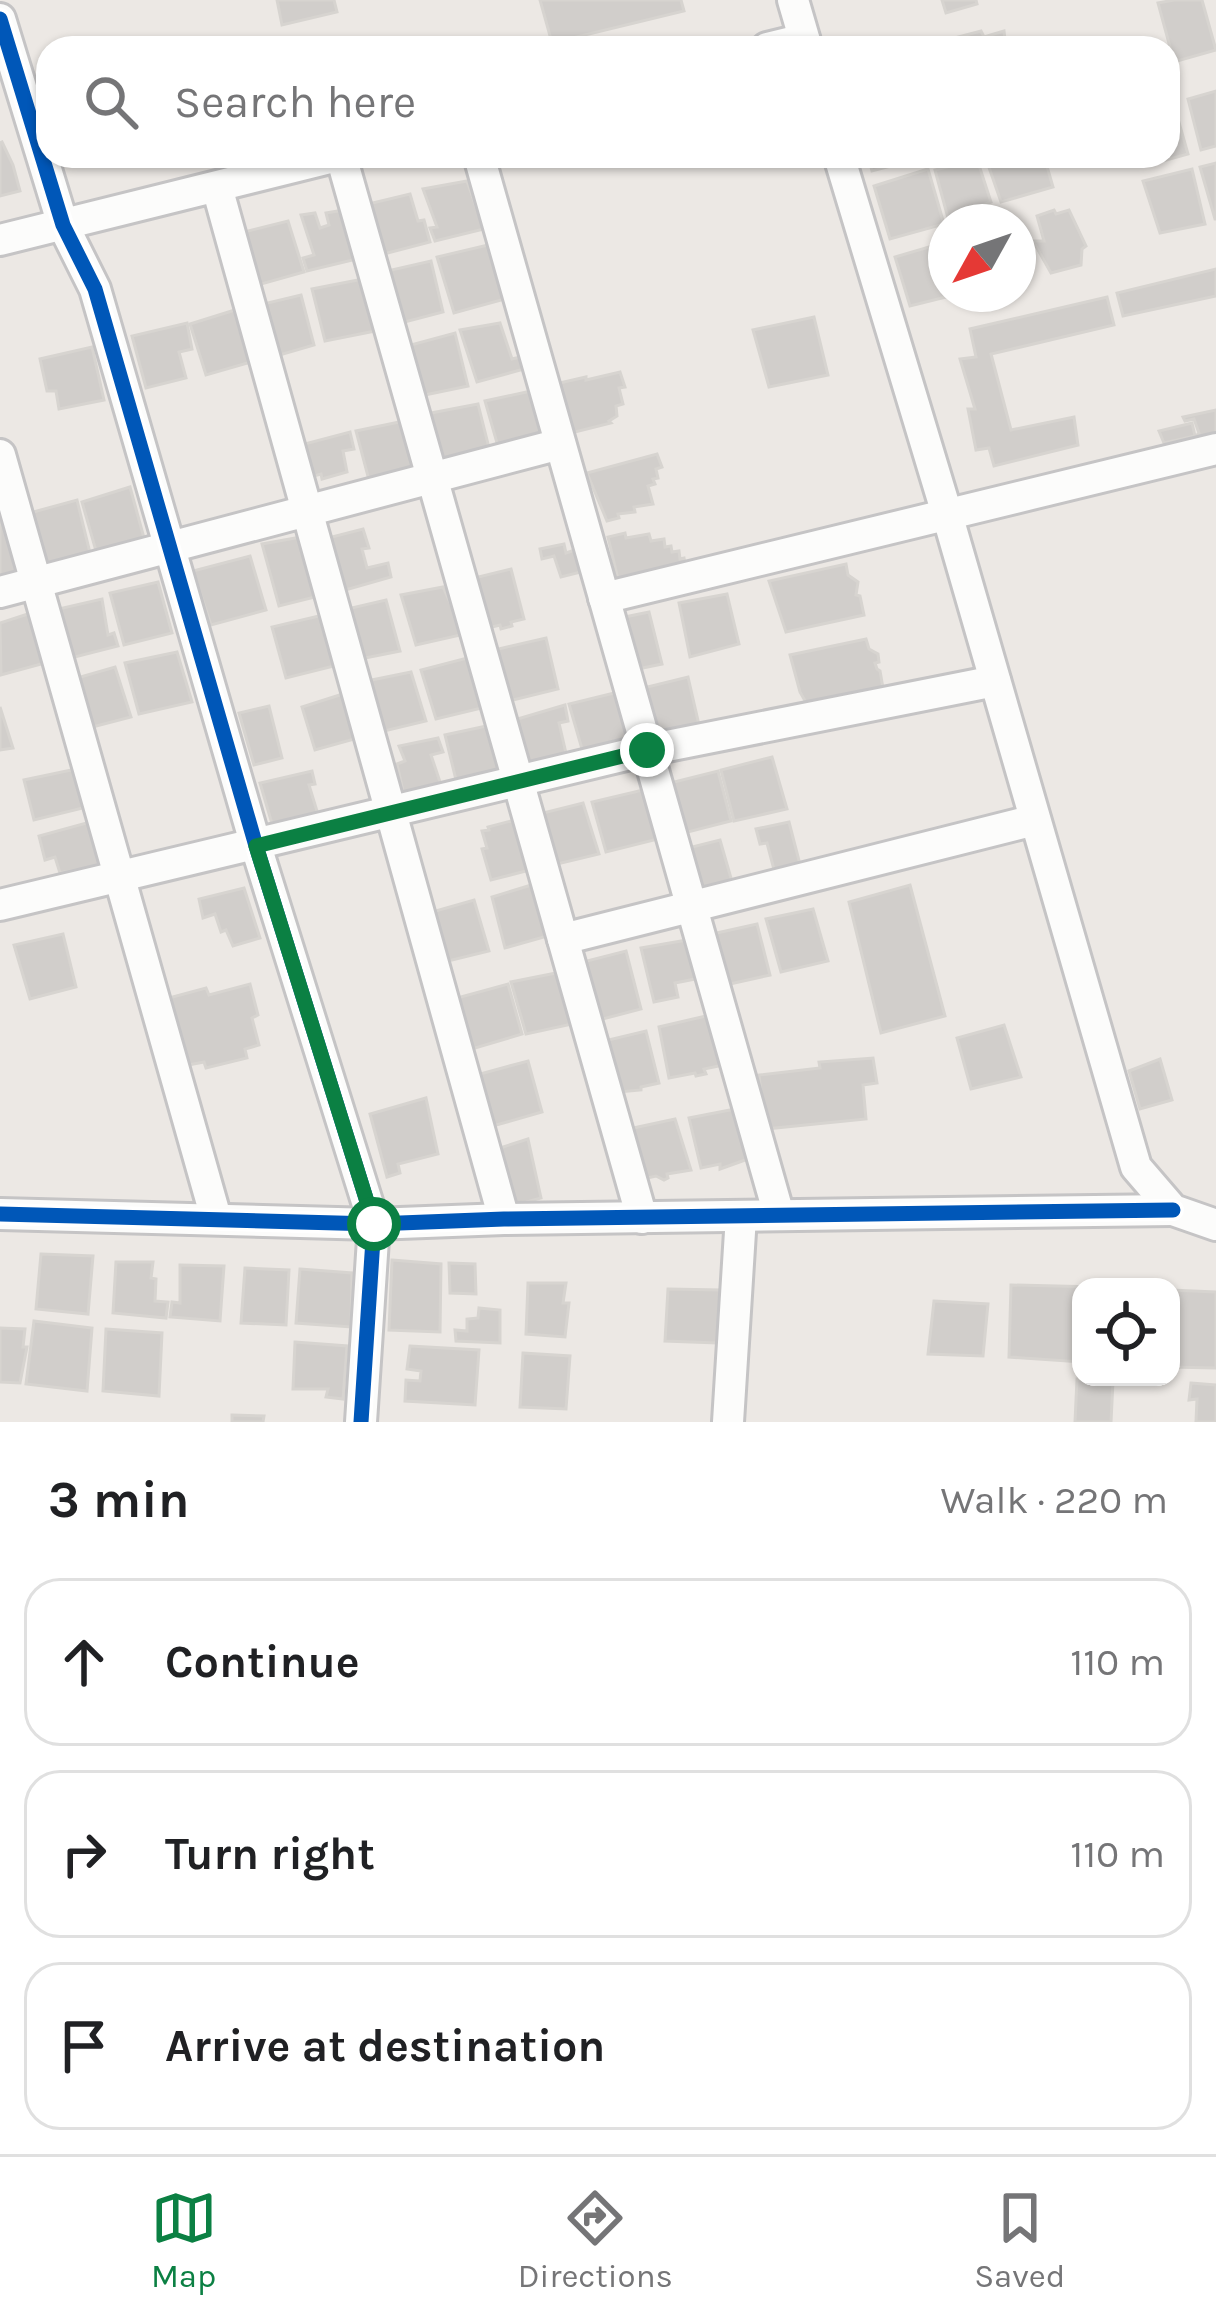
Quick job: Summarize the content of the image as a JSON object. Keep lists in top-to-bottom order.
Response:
{
  "north": "bottom left",
  "page": {
    "search": "Search here",
    "heading": ["3 min", "Walk · 220 m"],
    "list": [
      ["Continue", "110 m"],
      ["Turn right", "110 m"],
      "Arrive at destination"
    ],
    "nav": ["Map", "Directions", "Saved"]
  }
}
